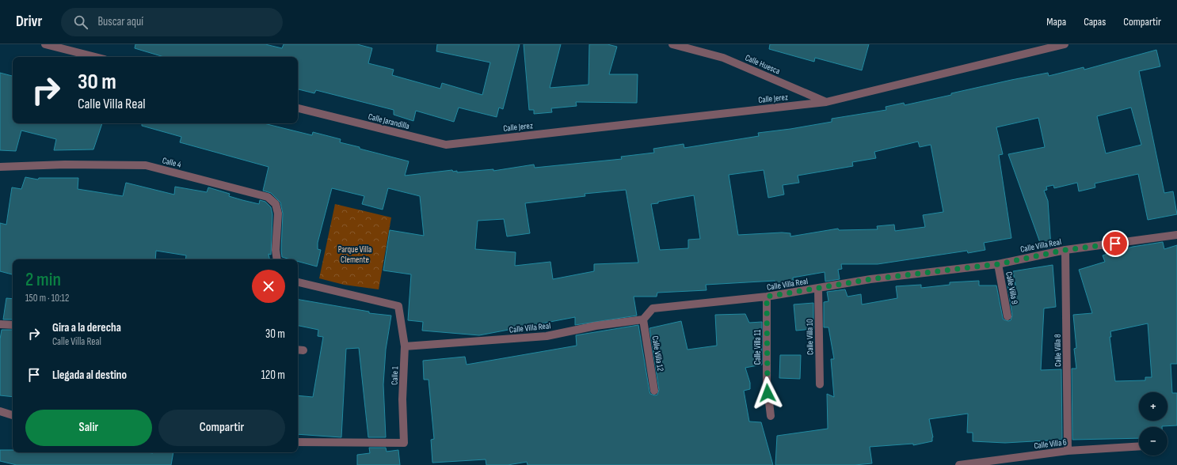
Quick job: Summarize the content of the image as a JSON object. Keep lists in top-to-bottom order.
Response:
{
  "streets": {
    "street": [
      "Calle Huesca",
      "Calle Jerez",
      "Calle Jarandilla",
      "Calle 4",
      "Calle Villa Real",
      "Calle Villa 9",
      "Calle Villa 10",
      "Calle Villa 11",
      "Calle Villa 8",
      "Calle Villa 12",
      "Calle 1",
      "Calle Villa 6"
    ]
  },
  "crossings": [
    ["Calle Huesca", "Calle Jerez"],
    ["Calle Jerez", "Calle Jarandilla"],
    ["Calle Villa Real", "Calle Villa 9"],
    ["Calle Villa Real", "Calle Villa 10"],
    ["Calle Villa Real", "Calle Villa 11"],
    ["Calle Villa Real", "Calle Villa 8"],
    ["Calle Villa Real", "Calle Villa 12"],
    ["Calle Villa Real", "Calle 1"],
    ["Calle Villa 8", "Calle Villa 6"]
  ],
  "parks": ["Parque Villa Clemente"],
  "page": {
    "header": "Drivr",
    "search": "Buscar aquí",
    "nav": ["Mapa", "Capas", "Compartir"],
    "turn": ["30 m", "Calle Villa Real"],
    "heading": ["2 min", "150 m · 10:12"],
    "list": [
      {
        "name": "Gira a la derecha",
        "note": "Calle Villa Real",
        "value": "30 m"
      },
      {
        "name": "Llegada al destino",
        "value": "120 m"
      }
    ],
    "map_buttons": ["+", "−"],
    "buttons": ["Salir", "Compartir"]
  }
}
